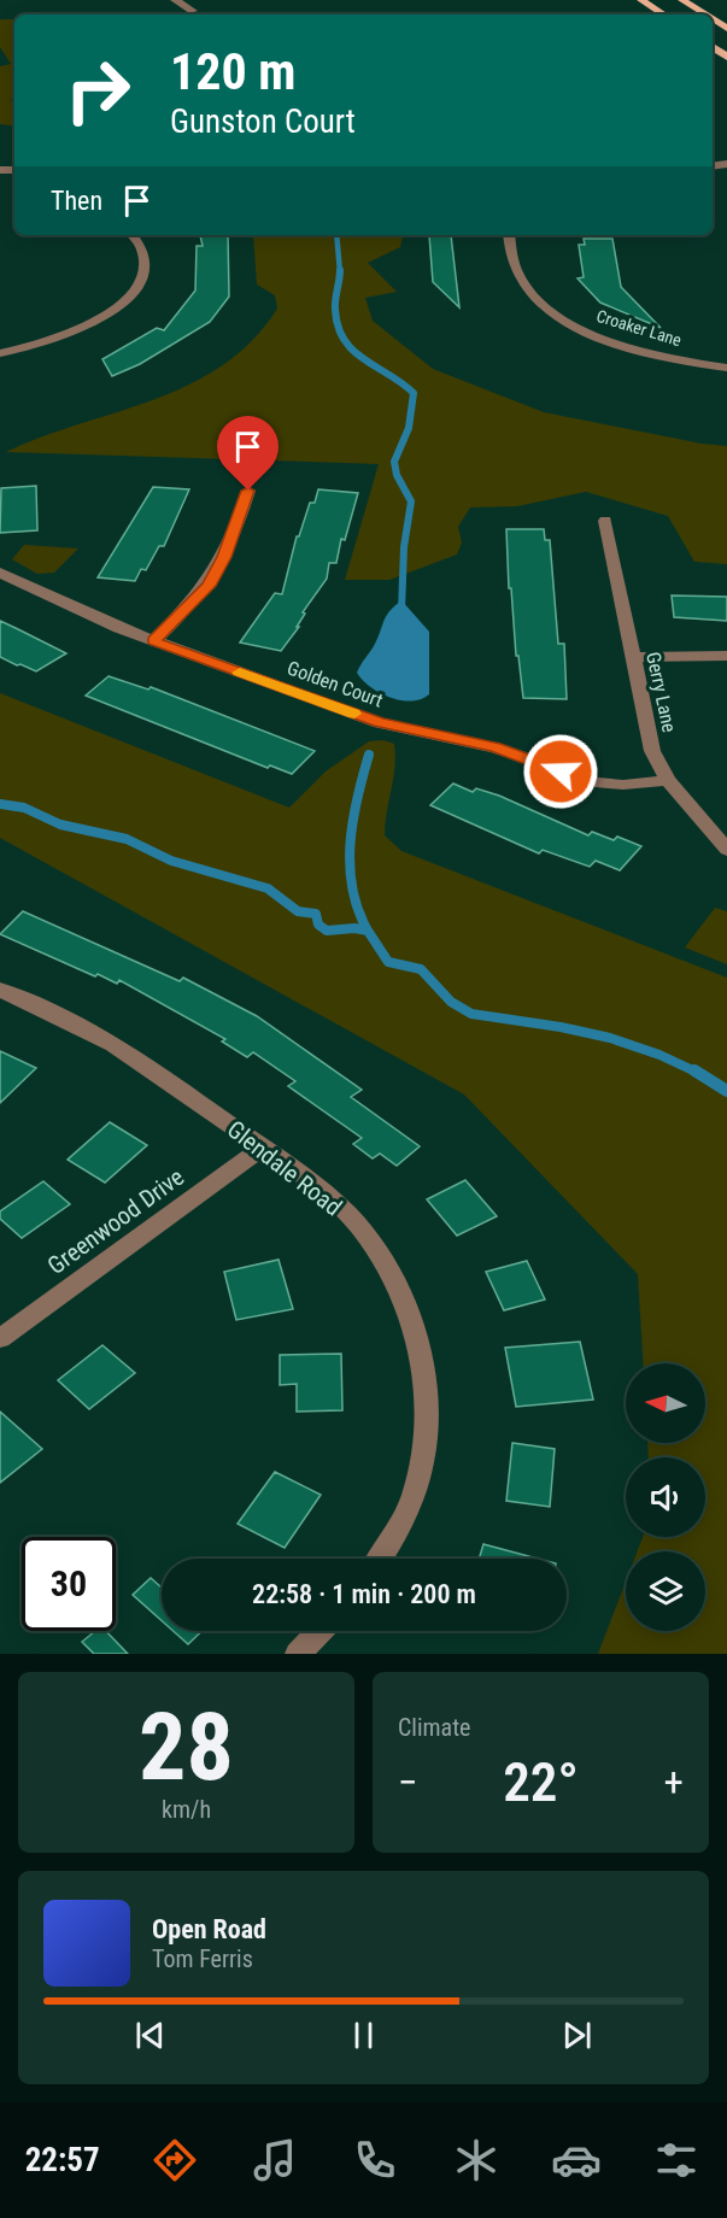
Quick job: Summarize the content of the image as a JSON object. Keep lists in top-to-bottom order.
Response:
{
  "streets": {
    "street": [
      "Croaker Lane",
      "Golden Court",
      "Gerry Lane",
      "Glendale Road",
      "Greenwood Drive"
    ]
  },
  "crossings": [
    ["Golden Court", "Gerry Lane"],
    ["Glendale Road", "Greenwood Drive"]
  ],
  "north": "left",
  "page": {
    "turn": ["120 m", "Gunston Court"],
    "then": "Then",
    "limit": "30",
    "trip": "22:58 · 1 min · 200 m",
    "tile": [
      ["28", "km/h"],
      "Climate"
    ],
    "heat": ["−", "22°", "+"],
    "song": ["Open Road", "Tom Ferris"],
    "tabs": "22:57"
  }
}
